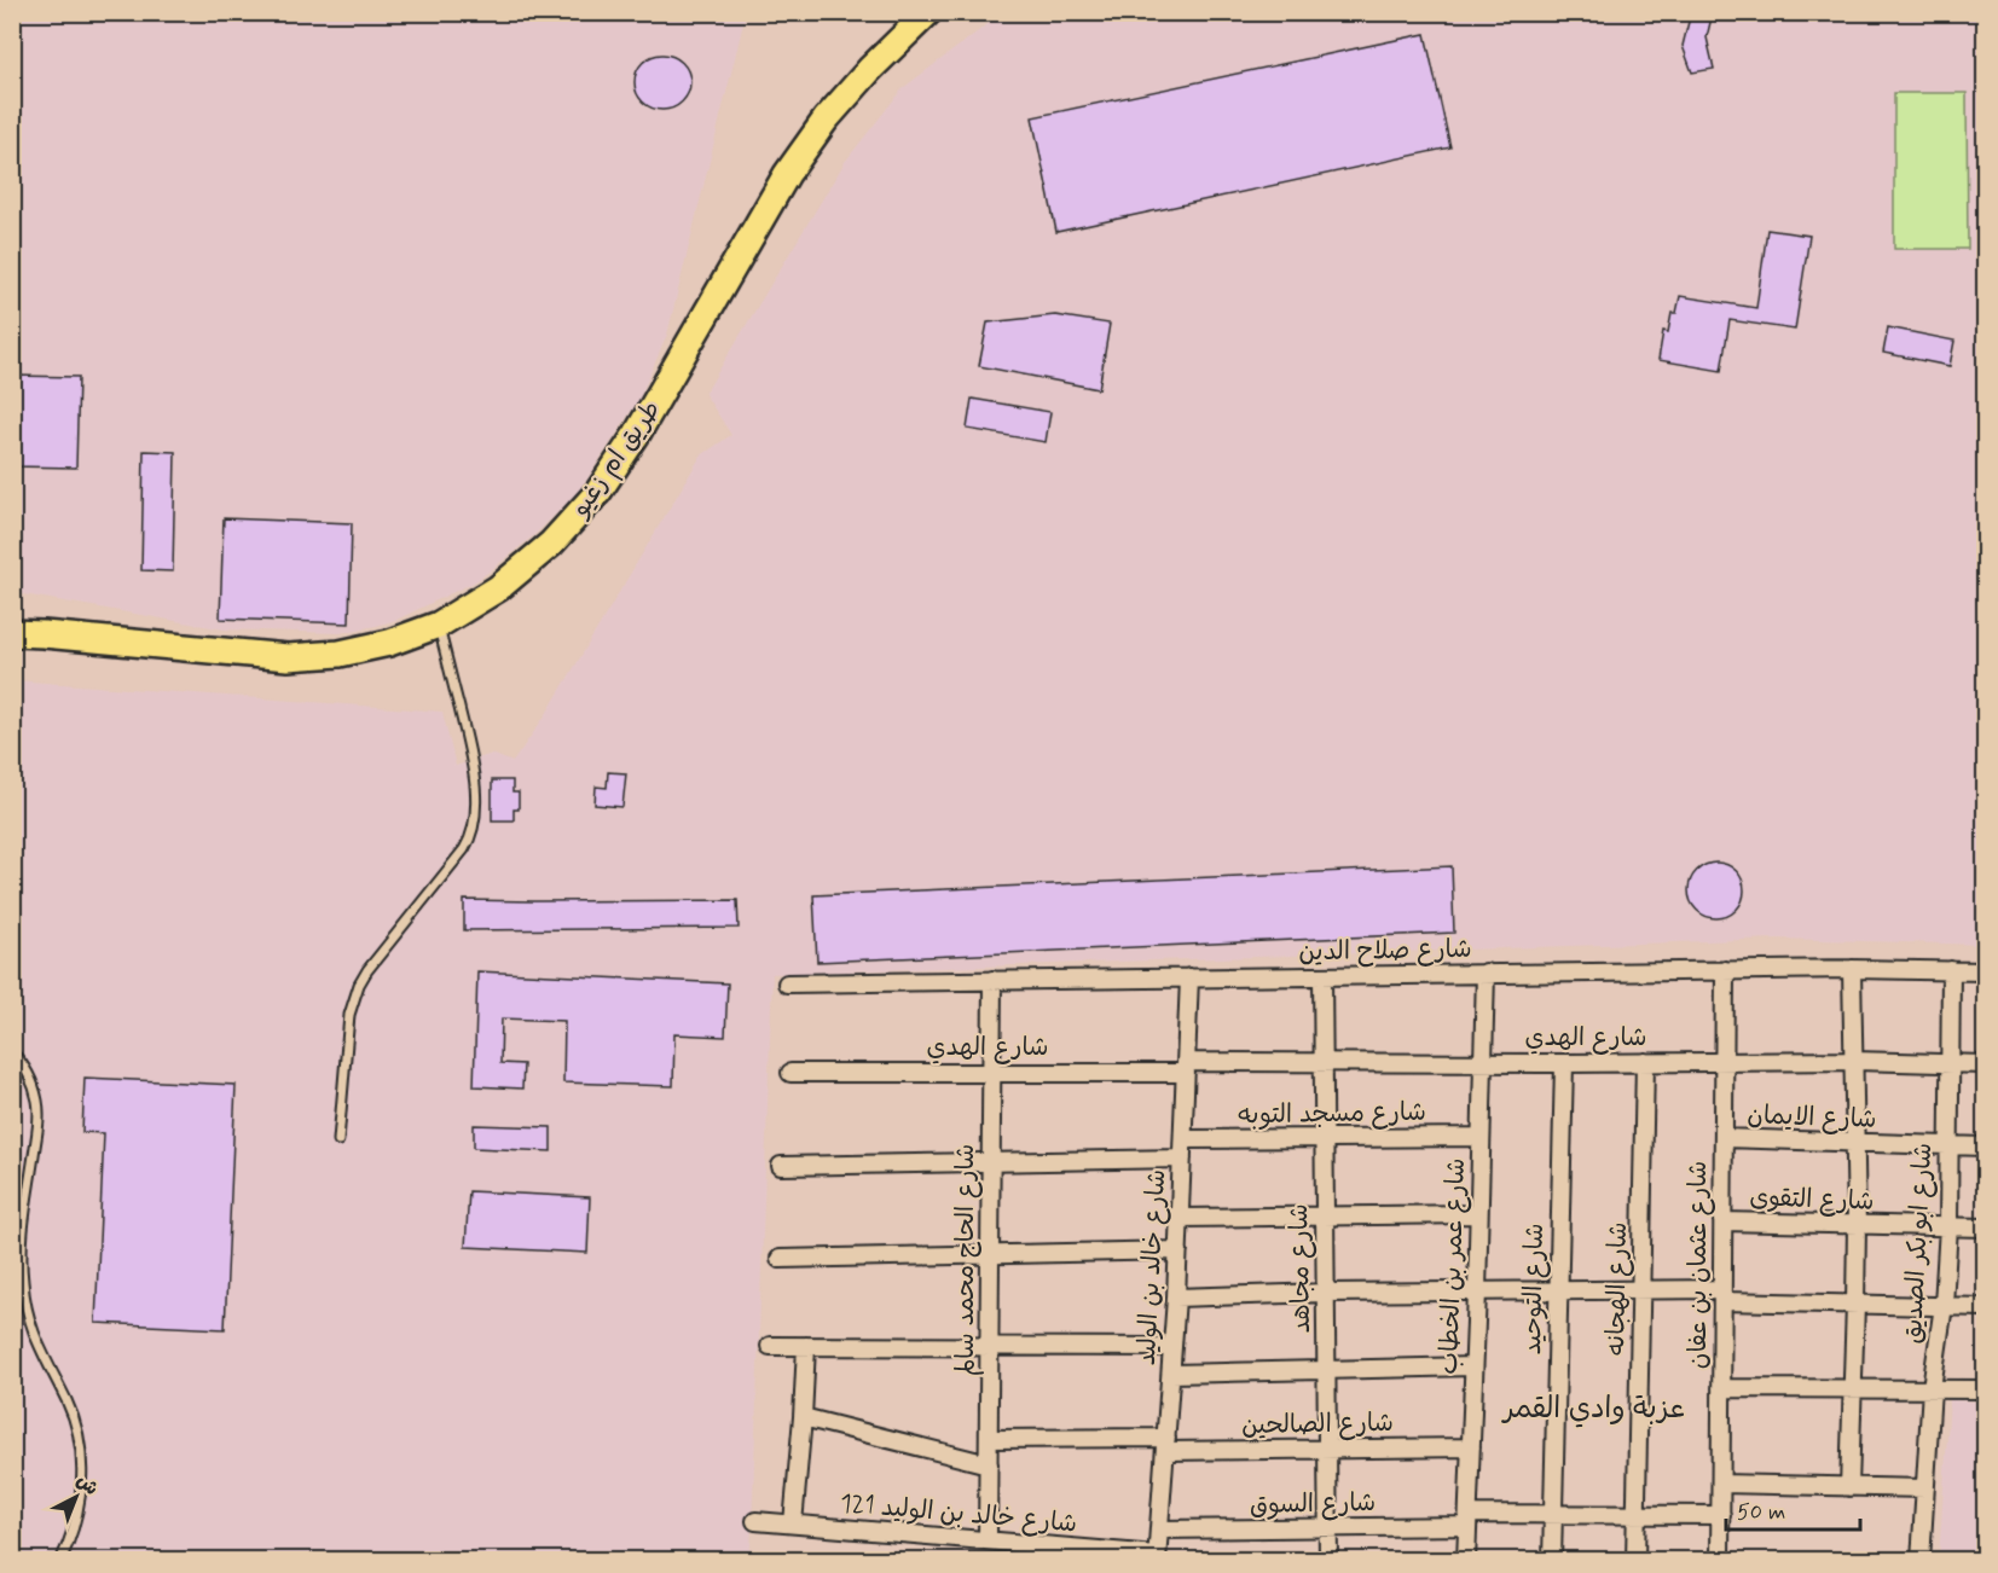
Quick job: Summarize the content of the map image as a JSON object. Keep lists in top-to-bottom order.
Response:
{
  "streets": {
    "main road": ["طريق ام زغيو"],
    "street": [
      "شارع صلاح الدين",
      "شارع الهدي",
      "شارع مسجد التوبه",
      "شارع الايمان",
      "شارع التقوى",
      "شارع ابو بكر الصديق",
      "شارع الحاج محمد سالم",
      "شارع عثمان بن عفان",
      "شارع عمر بن الخطاب",
      "شارع خالد بن الوليد",
      "شارع مجاهد",
      "شارع التوحيد",
      "شارع الهجانه",
      "شارع الصالحين",
      "شارع السوق",
      "شارع خالد بن الوليد 121"
    ]
  },
  "crossings": [
    ["شارع صلاح الدين", "شارع ابو بكر الصديق"],
    ["شارع صلاح الدين", "شارع الحاج محمد سالم"],
    ["شارع صلاح الدين", "شارع عثمان بن عفان"],
    ["شارع صلاح الدين", "شارع عمر بن الخطاب"],
    ["شارع صلاح الدين", "شارع خالد بن الوليد"],
    ["شارع صلاح الدين", "شارع مجاهد"],
    ["شارع الهدي", "شارع ابو بكر الصديق"],
    ["شارع الهدي", "شارع الحاج محمد سالم"],
    ["شارع الهدي", "شارع عثمان بن عفان"],
    ["شارع الهدي", "شارع عمر بن الخطاب"],
    ["شارع الهدي", "شارع خالد بن الوليد"],
    ["شارع الهدي", "شارع مجاهد"],
    ["شارع الهدي", "شارع التوحيد"],
    ["شارع الهدي", "شارع الهجانه"],
    ["شارع مسجد التوبه", "شارع عمر بن الخطاب"],
    ["شارع مسجد التوبه", "شارع خالد بن الوليد"],
    ["شارع مسجد التوبه", "شارع مجاهد"],
    ["شارع الايمان", "شارع ابو بكر الصديق"],
    ["شارع الايمان", "شارع عثمان بن عفان"],
    ["شارع التقوى", "شارع ابو بكر الصديق"],
    ["شارع التقوى", "شارع عثمان بن عفان"],
    ["شارع الحاج محمد سالم", "شارع الصالحين"],
    ["شارع الحاج محمد سالم", "شارع خالد بن الوليد 121"],
    ["شارع عثمان بن عفان", "شارع السوق"],
    ["شارع عمر بن الخطاب", "شارع الصالحين"],
    ["شارع عمر بن الخطاب", "شارع السوق"],
    ["شارع خالد بن الوليد", "شارع الصالحين"],
    ["شارع خالد بن الوليد", "شارع السوق"],
    ["شارع خالد بن الوليد", "شارع خالد بن الوليد 121"],
    ["شارع مجاهد", "شارع الصالحين"],
    ["شارع مجاهد", "شارع السوق"],
    ["شارع التوحيد", "شارع السوق"],
    ["شارع الهجانه", "شارع السوق"]
  ],
  "districts": ["عزبة وادي القمر"],
  "scale_bar": "50 m",
  "north": "top right"
}
